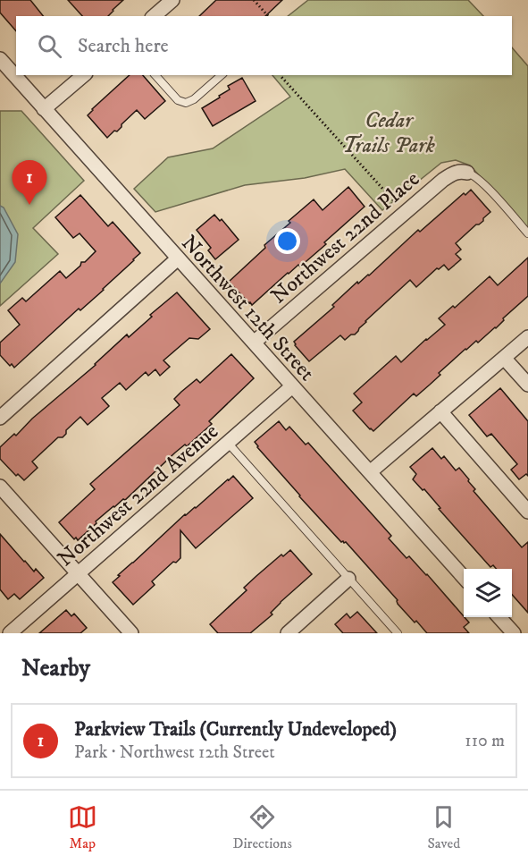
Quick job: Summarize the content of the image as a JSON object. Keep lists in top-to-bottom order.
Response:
{
  "streets": {
    "street": ["Northwest 22nd Place", "Northwest 12th Street", "Northwest 22nd Avenue"]
  },
  "crossings": [
    ["Northwest 22nd Place", "Northwest 12th Street"],
    ["Northwest 12th Street", "Northwest 22nd Avenue"]
  ],
  "parks": ["Cedar Trails Park"],
  "page": {
    "search": "Search here",
    "pins": "1",
    "heading": "Nearby",
    "list": [
      {
        "mark": "1",
        "name": "Parkview Trails (Currently Undeveloped)",
        "note": "Park · Northwest 12th Street",
        "value": "110 m"
      }
    ],
    "nav": ["Map", "Directions", "Saved"]
  }
}
